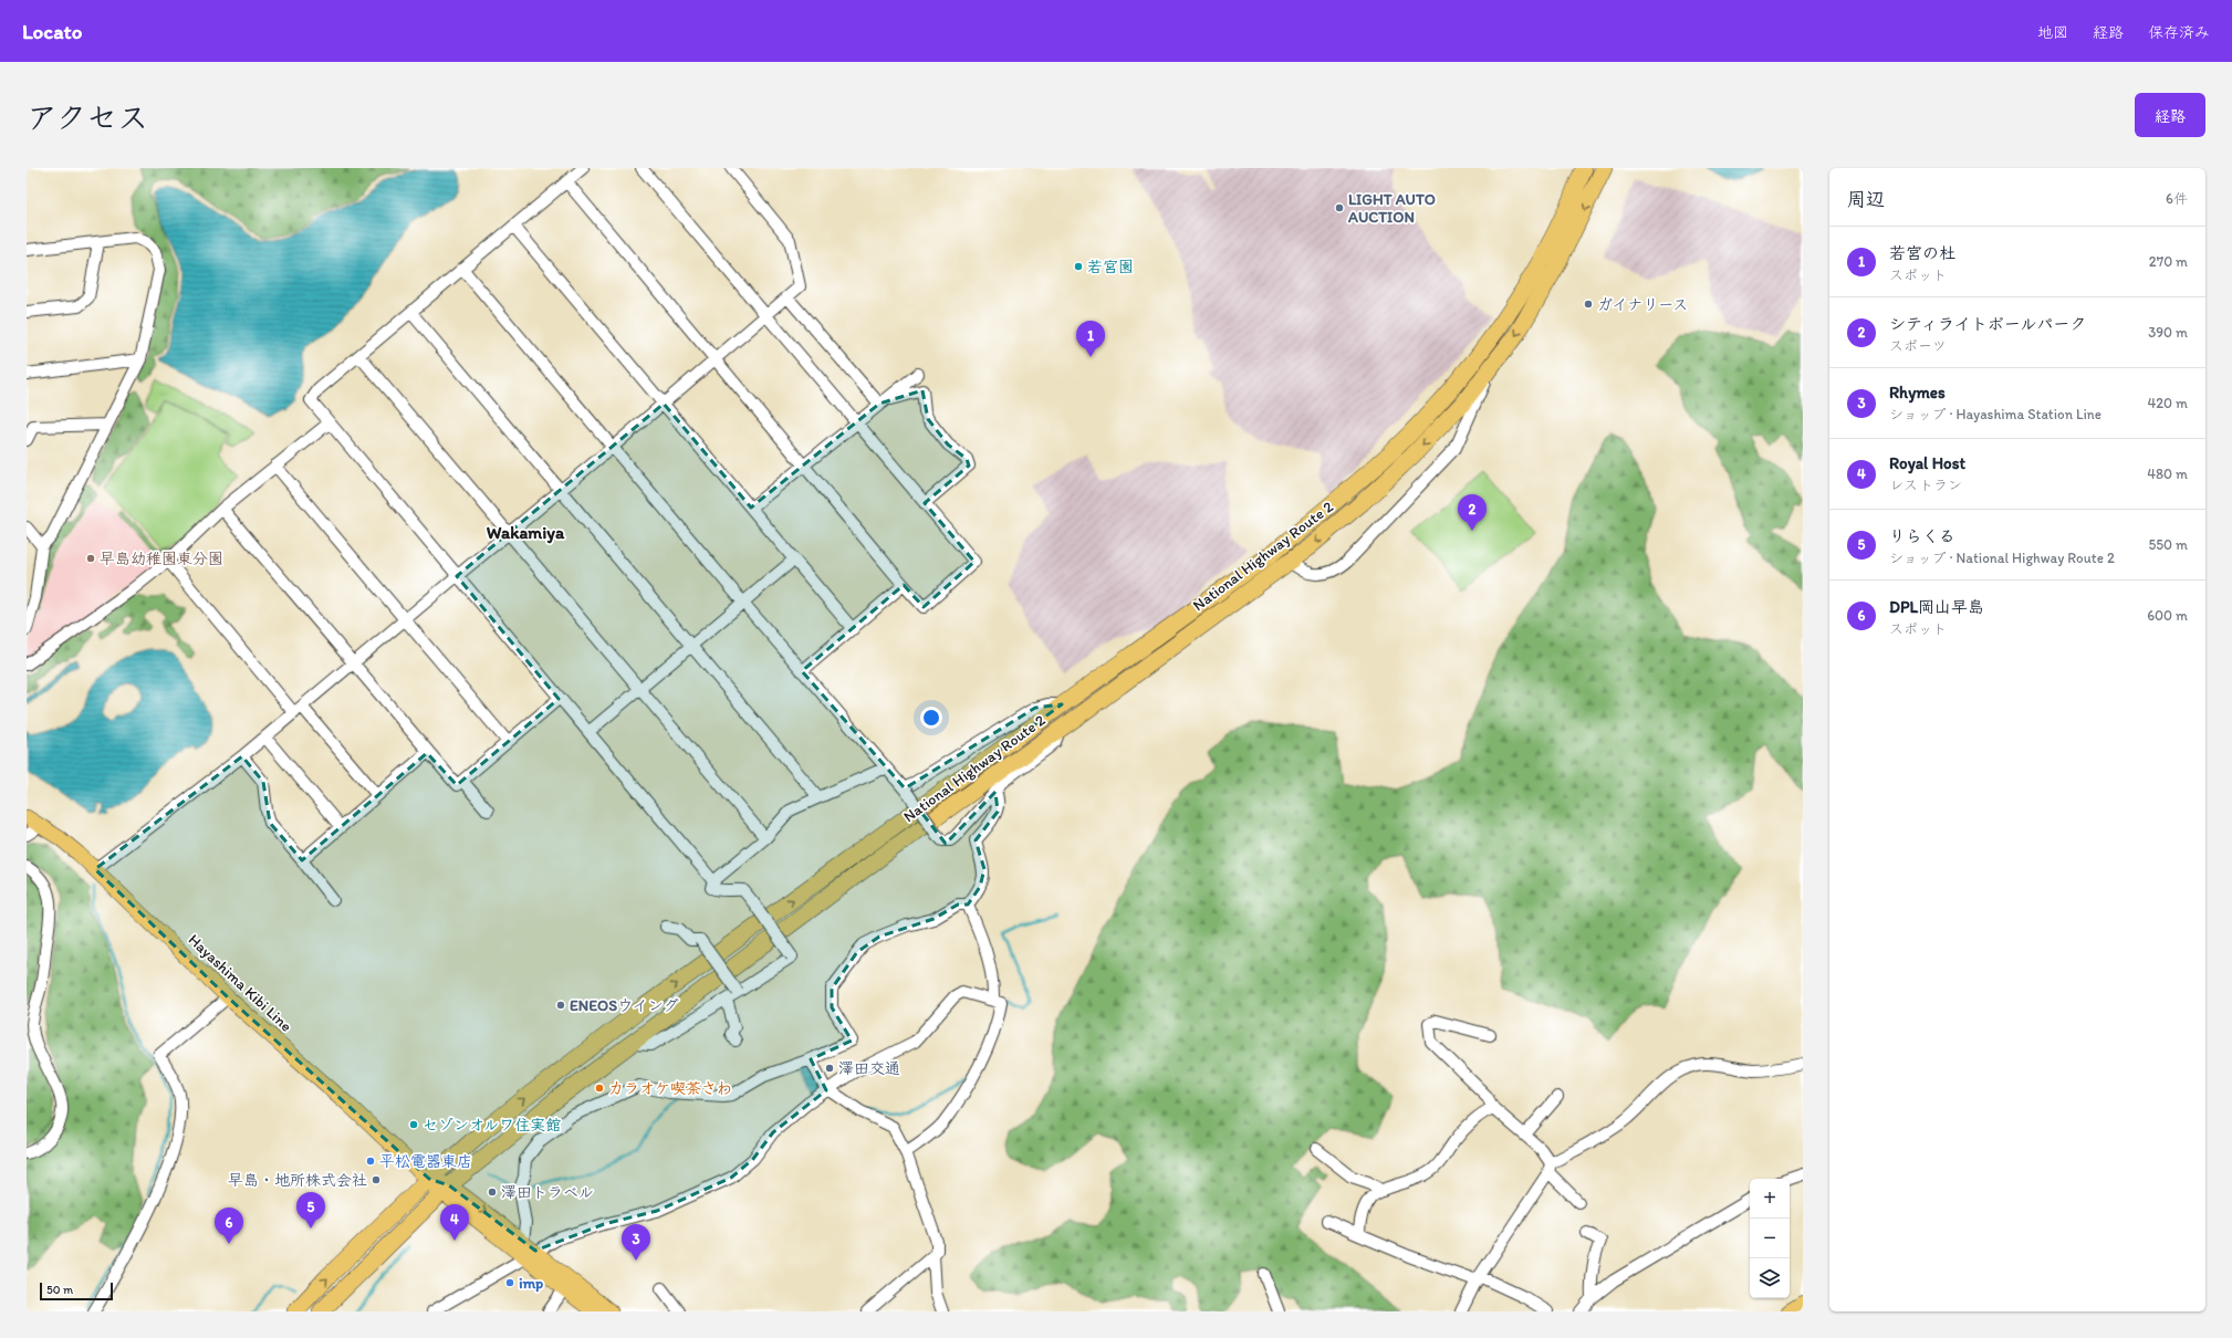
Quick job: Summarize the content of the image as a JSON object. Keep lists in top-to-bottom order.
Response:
{
  "streets": {
    "highway": ["National Highway Route 2"],
    "main road": ["Hayashima Kibi Line"]
  },
  "crossings": [
    ["National Highway Route 2", "Hayashima Kibi Line"]
  ],
  "districts": ["Wakamiya"],
  "places": [
    "LIGHT AUTO AUCTION",
    "若宮園",
    "ガイナリース",
    "早島幼稚園東分園",
    "ENEOSウイング",
    "澤田交通",
    "カラオケ喫茶さわ",
    "セゾンオルワ住実館",
    "平松電器東店",
    "早島・地所株式会社",
    "澤田トラベル",
    "imp"
  ],
  "scale_bar": "50 m",
  "page": {
    "header": "Locato",
    "nav": ["地図", "経路", "保存済み"],
    "title": "アクセス",
    "buttons": "経路",
    "heading": ["周辺", "6件"],
    "list": [
      {
        "mark": "1",
        "name": "若宮の杜",
        "note": "スポット",
        "value": "270 m"
      },
      {
        "mark": "2",
        "name": "シティライトボールパーク",
        "note": "スポーツ",
        "value": "390 m"
      },
      {
        "mark": "3",
        "name": "Rhymes",
        "note": "ショップ · Hayashima Station Line",
        "value": "420 m"
      },
      {
        "mark": "4",
        "name": "Royal Host",
        "note": "レストラン",
        "value": "480 m"
      },
      {
        "mark": "5",
        "name": "りらくる",
        "note": "ショップ · National Highway Route 2",
        "value": "550 m"
      },
      {
        "mark": "6",
        "name": "DPL岡山早島",
        "note": "スポット",
        "value": "600 m"
      }
    ],
    "pins": [
      "1",
      "2",
      "5",
      "4",
      "6",
      "3"
    ],
    "map_buttons": ["+", "−"],
    "scale": "50 m"
  }
}
